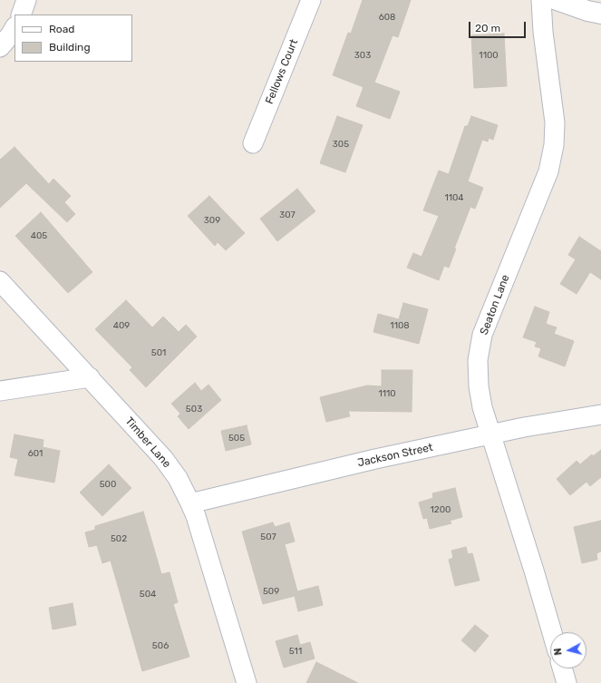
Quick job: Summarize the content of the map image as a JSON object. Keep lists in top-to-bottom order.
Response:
{
  "streets": {
    "street": [
      "Fellows Court",
      "Seaton Lane",
      "Timber Lane",
      "Jackson Street"
    ]
  },
  "crossings": [
    ["Seaton Lane", "Jackson Street"],
    ["Timber Lane", "Jackson Street"]
  ],
  "house_numbers": [
    "608",
    "303",
    "1100",
    "305",
    "1104",
    "307",
    "309",
    "405",
    "409",
    "1108",
    "501",
    "1110",
    "503",
    "505",
    "601",
    "500",
    "1200",
    "507",
    "502",
    "509",
    "504",
    "506",
    "511"
  ],
  "legend": ["Road", "Building"],
  "scale_bar": "20 m",
  "north": "left"
}
